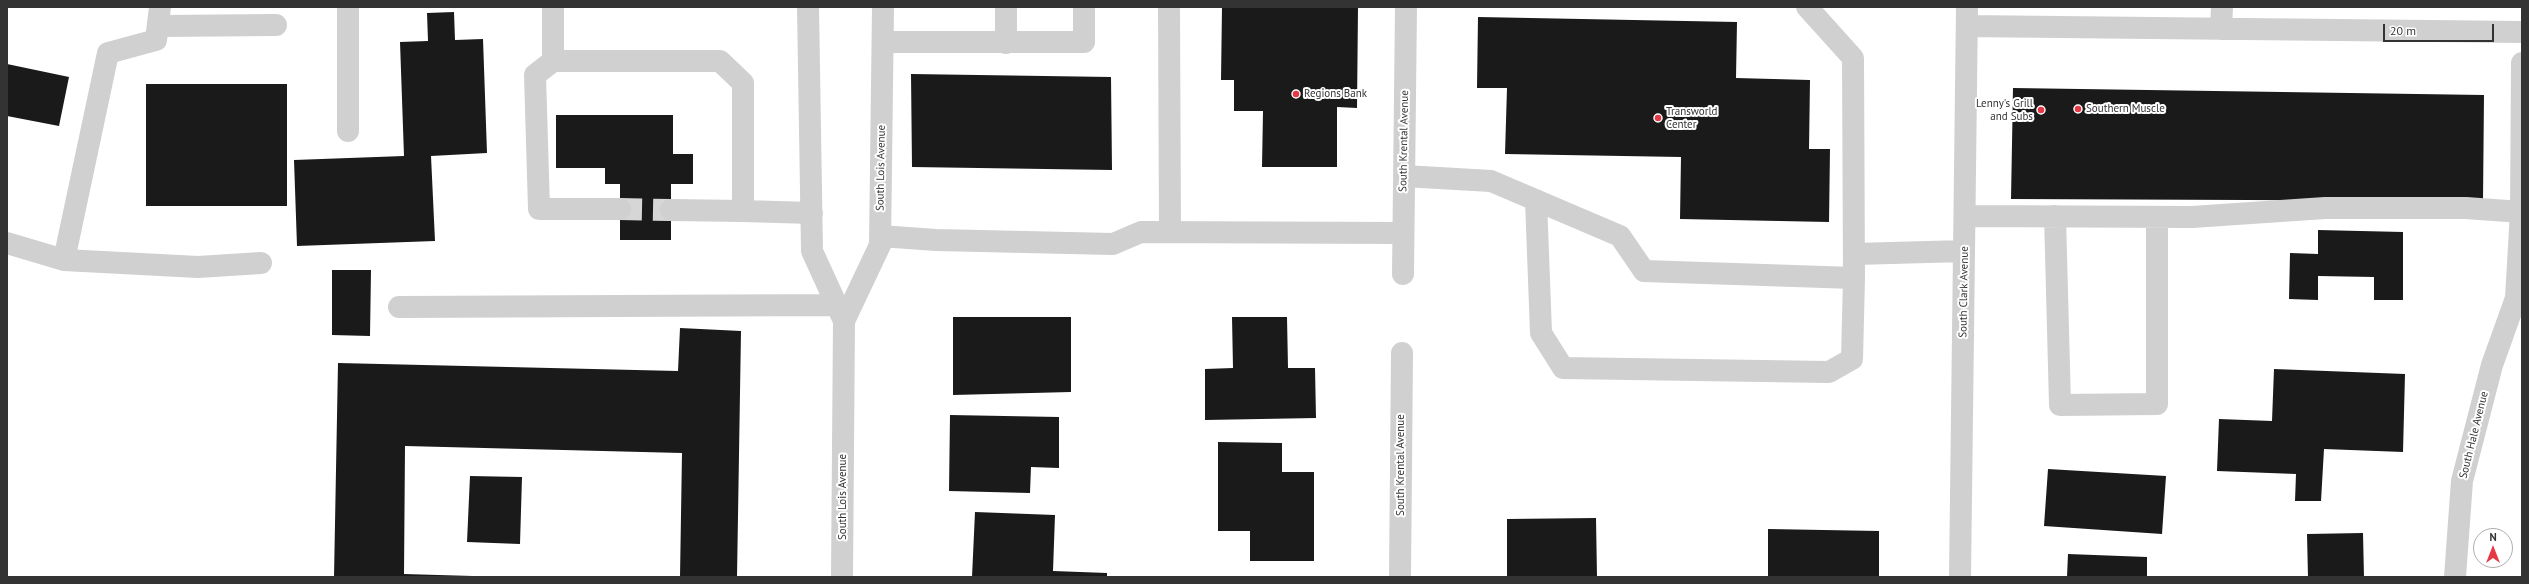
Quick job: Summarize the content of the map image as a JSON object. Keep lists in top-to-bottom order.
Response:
{
  "streets": {
    "street": [
      "South Krental Avenue",
      "South Lois Avenue",
      "South Clark Avenue",
      "South Hale Avenue"
    ]
  },
  "places": [
    "Regions Bank",
    "Southern Muscle",
    "Lenny's Grill and Subs",
    "Transworld Center"
  ],
  "scale_bar": "20 m",
  "north": "top"
}
